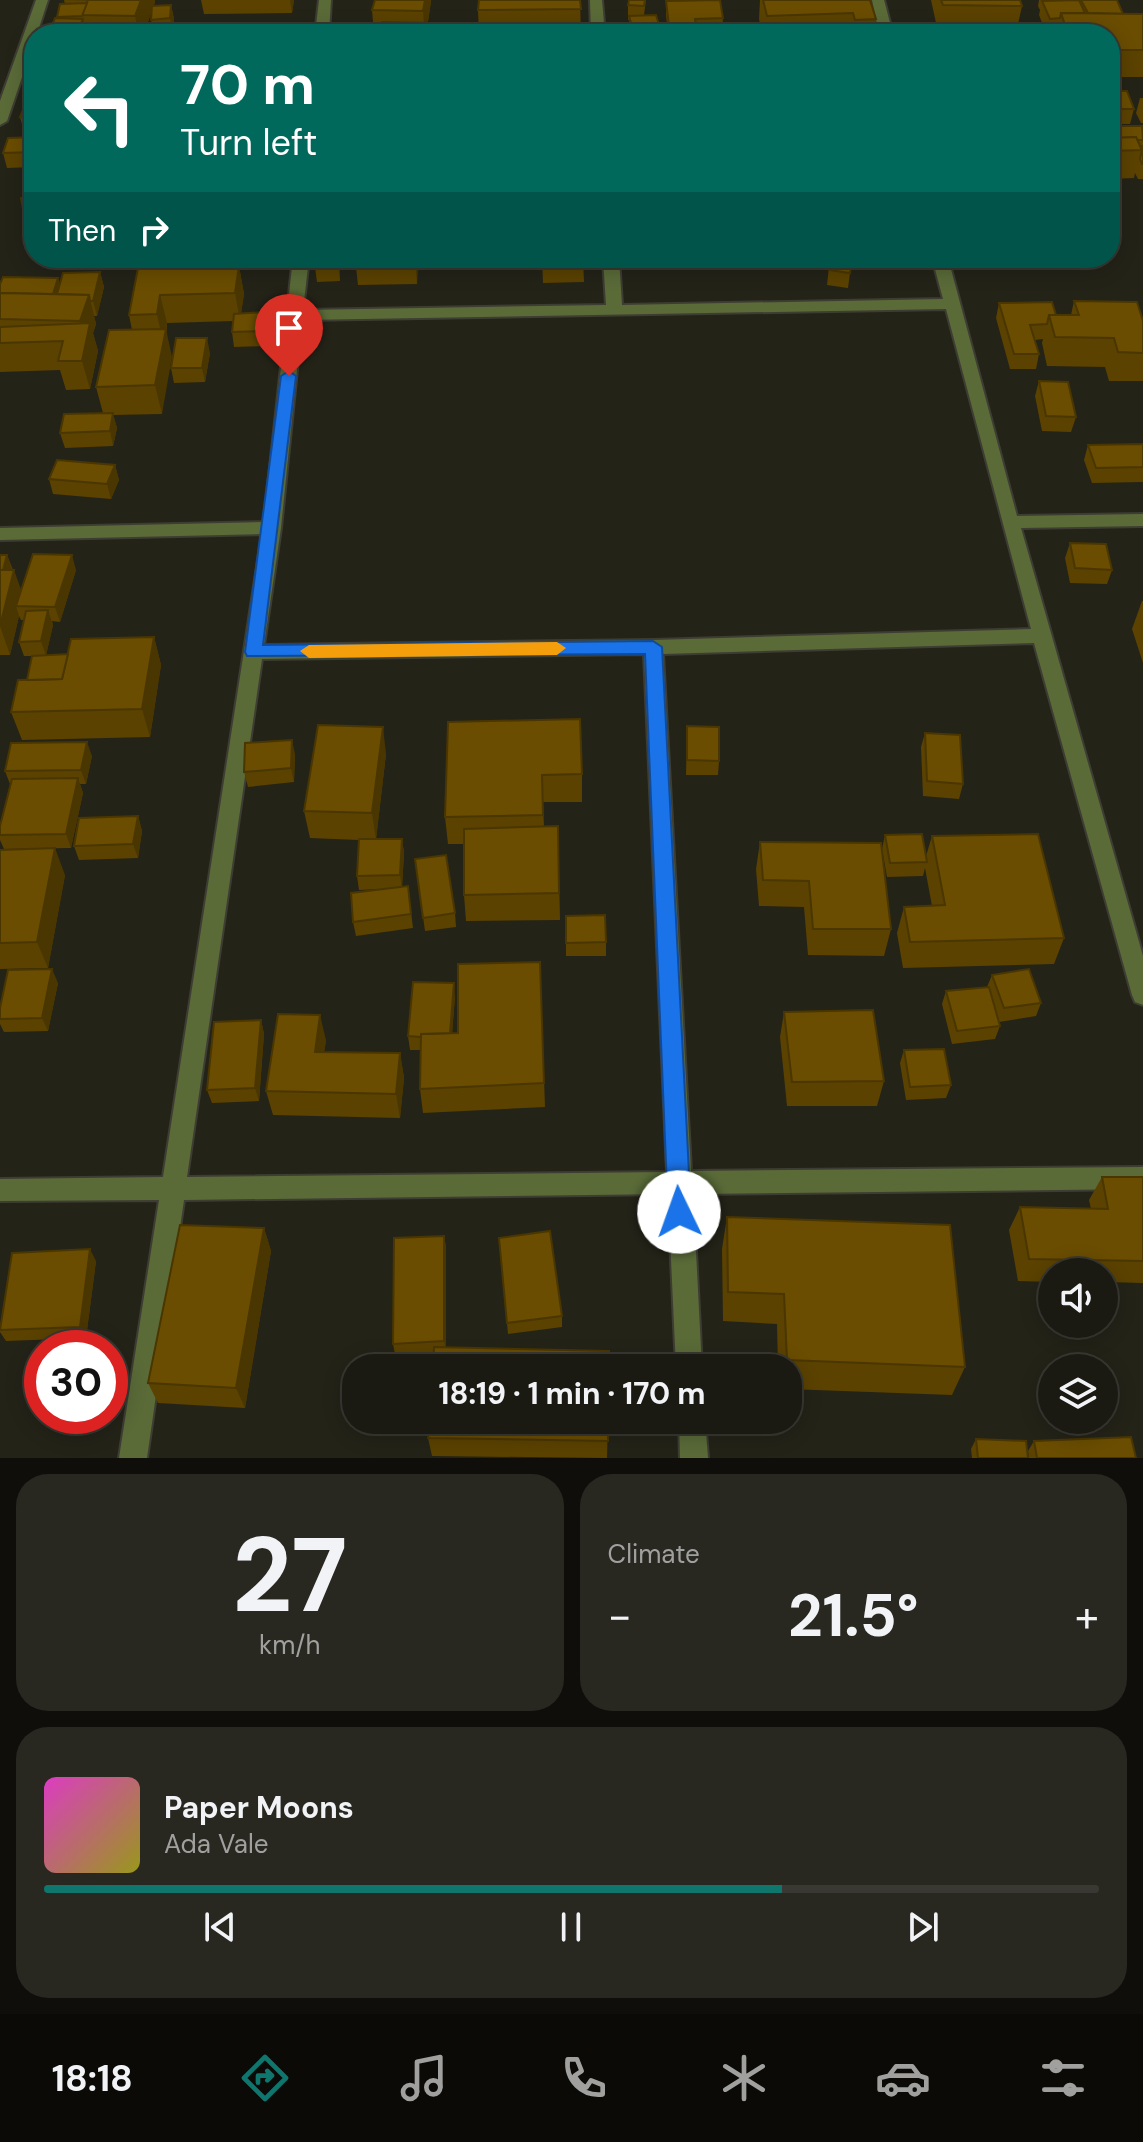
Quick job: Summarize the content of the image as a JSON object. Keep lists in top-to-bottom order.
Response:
{
  "page": {
    "turn": ["70 m", "Turn left"],
    "then": "Then",
    "limit": "30",
    "trip": "18:19 · 1 min · 170 m",
    "tile": [
      ["27", "km/h"],
      "Climate"
    ],
    "heat": ["−", "21.5°", "+"],
    "song": ["Paper Moons", "Ada Vale"],
    "tabs": "18:18"
  }
}
